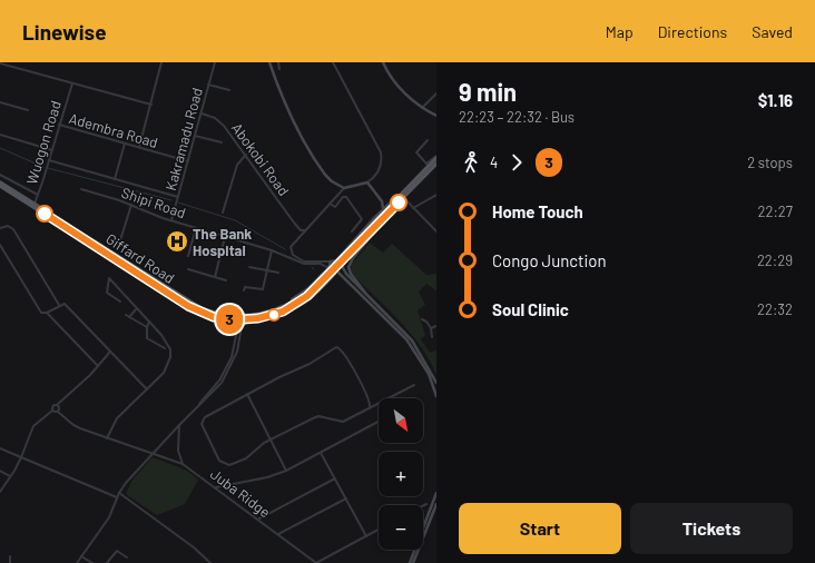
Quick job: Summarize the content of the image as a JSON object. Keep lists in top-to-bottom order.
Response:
{
  "streets": {
    "main road": ["Giffard Road"],
    "street": [
      "Adembra Road",
      "Kakramadu Road",
      "Wuogon Road",
      "Abokobi Road",
      "Shipi Road",
      "Juba Ridge"
    ]
  },
  "crossings": [
    ["Adembra Road", "Kakramadu Road"],
    ["Adembra Road", "Wuogon Road"],
    ["Kakramadu Road", "Abokobi Road"],
    ["Kakramadu Road", "Shipi Road"],
    ["Wuogon Road", "Giffard Road"],
    ["Shipi Road", "Giffard Road"]
  ],
  "places": {
    "hospital": ["The Bank Hospital"]
  },
  "lines": ["bus line 3"],
  "north": "bottom right",
  "page": {
    "header": "Linewise",
    "nav": ["Map", "Directions", "Saved"],
    "on_map": "3",
    "heading": ["9 min", "22:23 – 22:32 · Bus", "$1.16"],
    "legs": ["4", "3", "2 stops"],
    "list": [
      {
        "name": "Home Touch",
        "value": "22:27"
      },
      {
        "name": "Congo Junction",
        "value": "22:29"
      },
      {
        "name": "Soul Clinic",
        "value": "22:32"
      }
    ],
    "map_buttons": ["+", "−"],
    "buttons": ["Start", "Tickets"]
  }
}
